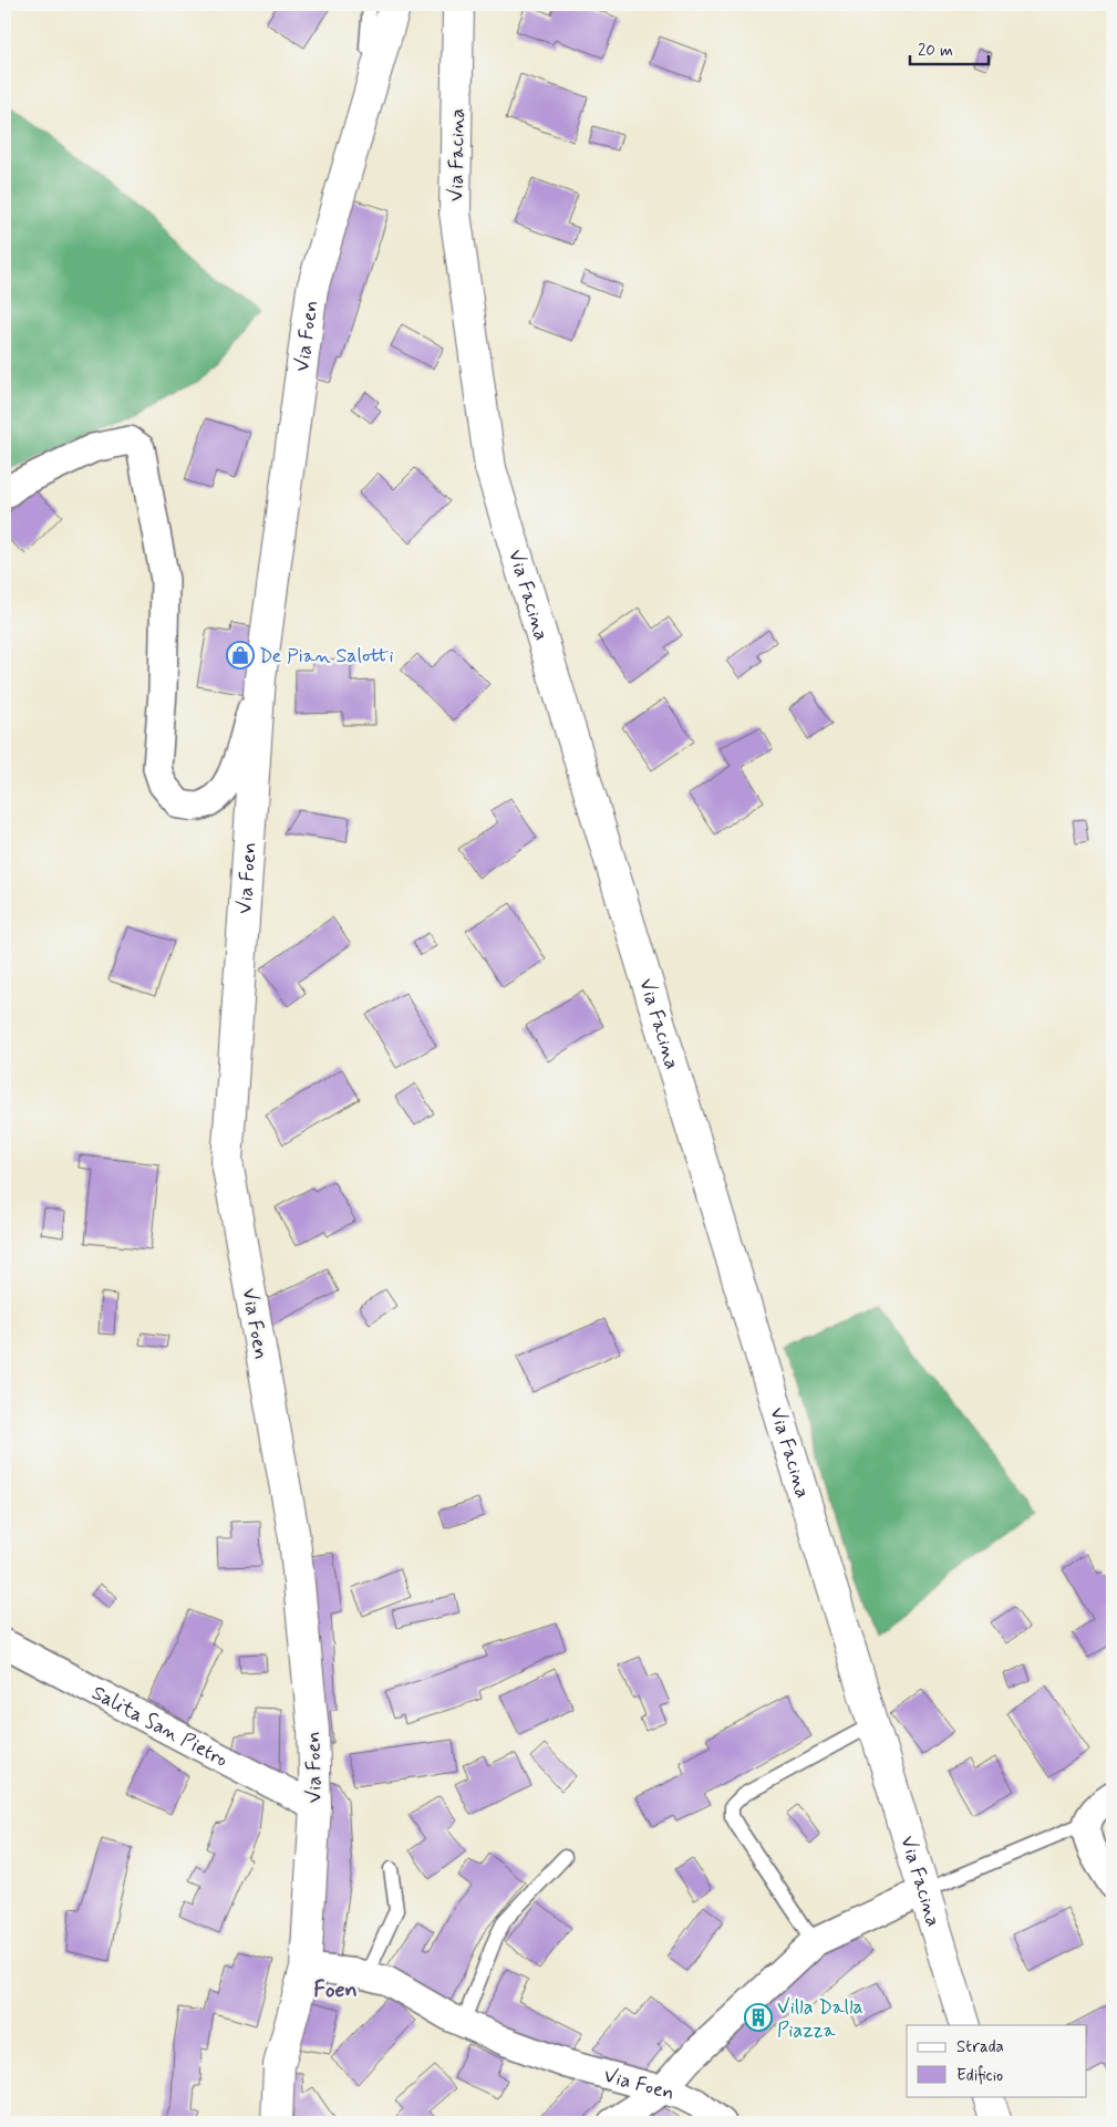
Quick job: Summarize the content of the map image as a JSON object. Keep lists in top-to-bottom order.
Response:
{
  "streets": {
    "street": ["Via Facina", "Via Foen", "Salita San Pietro"]
  },
  "crossings": [
    ["Via Foen", "Salita San Pietro"]
  ],
  "districts": ["Foen"],
  "places": {
    "shop": ["De Pian Salotti"],
    "building": ["Villa Dalla Piazza"]
  },
  "legend": ["Strada", "Edificio"],
  "scale_bar": "20 m"
}
